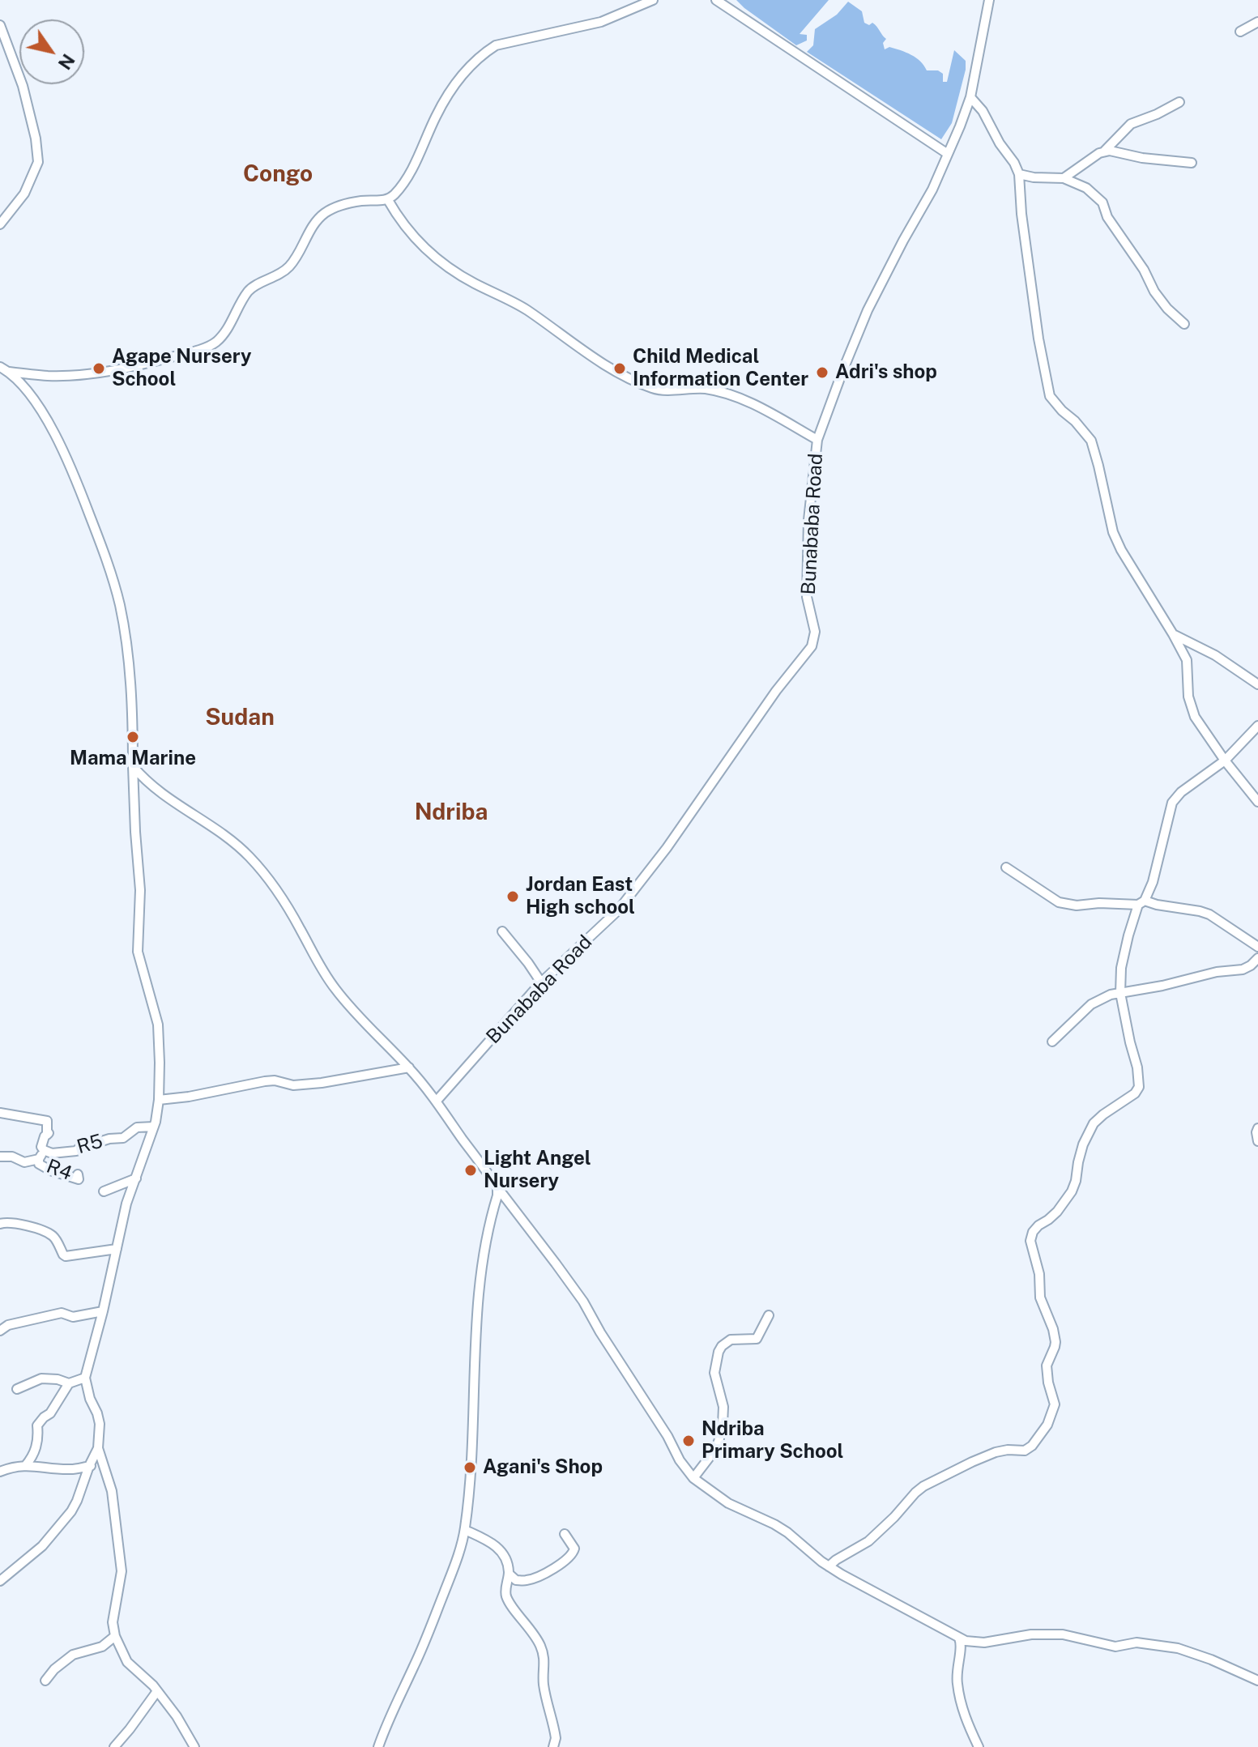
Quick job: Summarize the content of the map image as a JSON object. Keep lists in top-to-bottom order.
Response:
{
  "streets": {
    "street": ["Bunababa Road", "R5", "R4"]
  },
  "districts": ["Congo", "Sudan", "Ndriba"],
  "places": [
    "Agape Nursery School",
    "Child Medical Information Center",
    "Adri's shop",
    "Mama Marine",
    "Jordan East High school",
    "Light Angel Nursery",
    "Ndriba Primary School",
    "Agani's Shop"
  ],
  "north": "bottom right"
}
